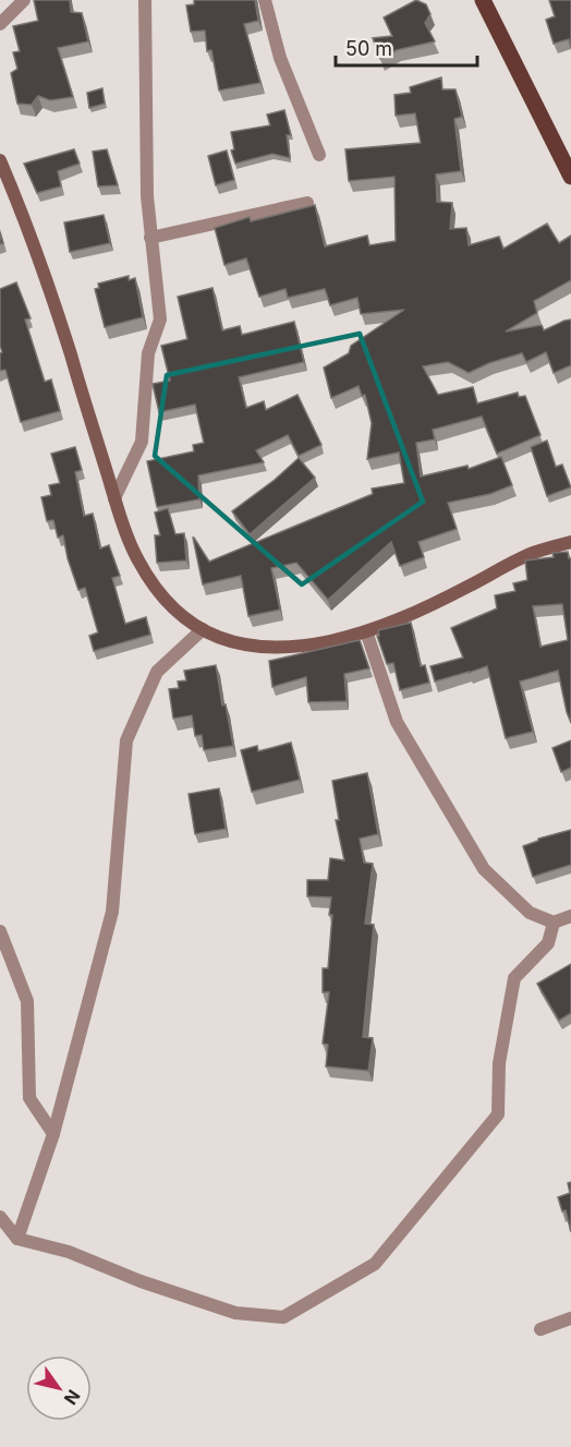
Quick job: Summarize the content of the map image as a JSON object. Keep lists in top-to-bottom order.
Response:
{
  "scale_bar": "50 m",
  "north": "bottom right"
}
